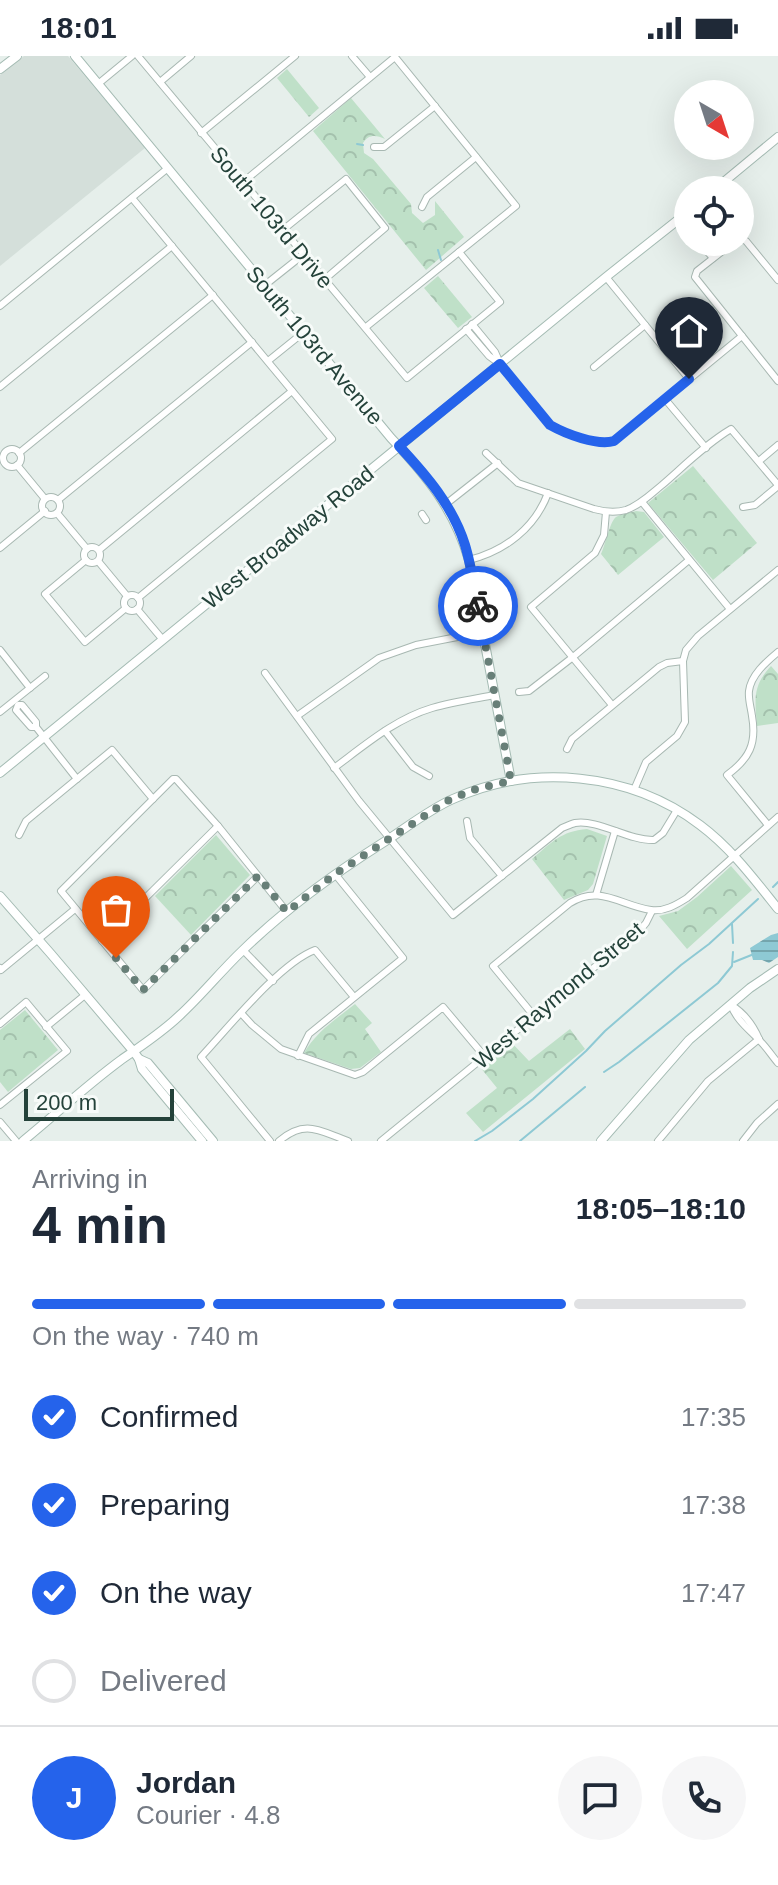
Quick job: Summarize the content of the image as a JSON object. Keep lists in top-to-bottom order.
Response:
{
  "streets": {
    "street": [
      "South 103rd Drive",
      "South 103rd Avenue",
      "West Broadway Road",
      "West Raymond Street"
    ]
  },
  "crossings": [
    ["South 103rd Avenue", "West Broadway Road"]
  ],
  "scale_bar": "200 m",
  "north": "bottom right",
  "page": {
    "status": "18:01",
    "scale": "200 m",
    "heading": ["4 min", "Arriving in", "18:05–18:10"],
    "panel": ["Jordan", "Courier · 4.8"],
    "bar": "On the way · 740 m",
    "list": [
      ["Confirmed", "17:35"],
      ["Preparing", "17:38"],
      ["On the way", "17:47"],
      "Delivered"
    ],
    "round": "J"
  }
}
